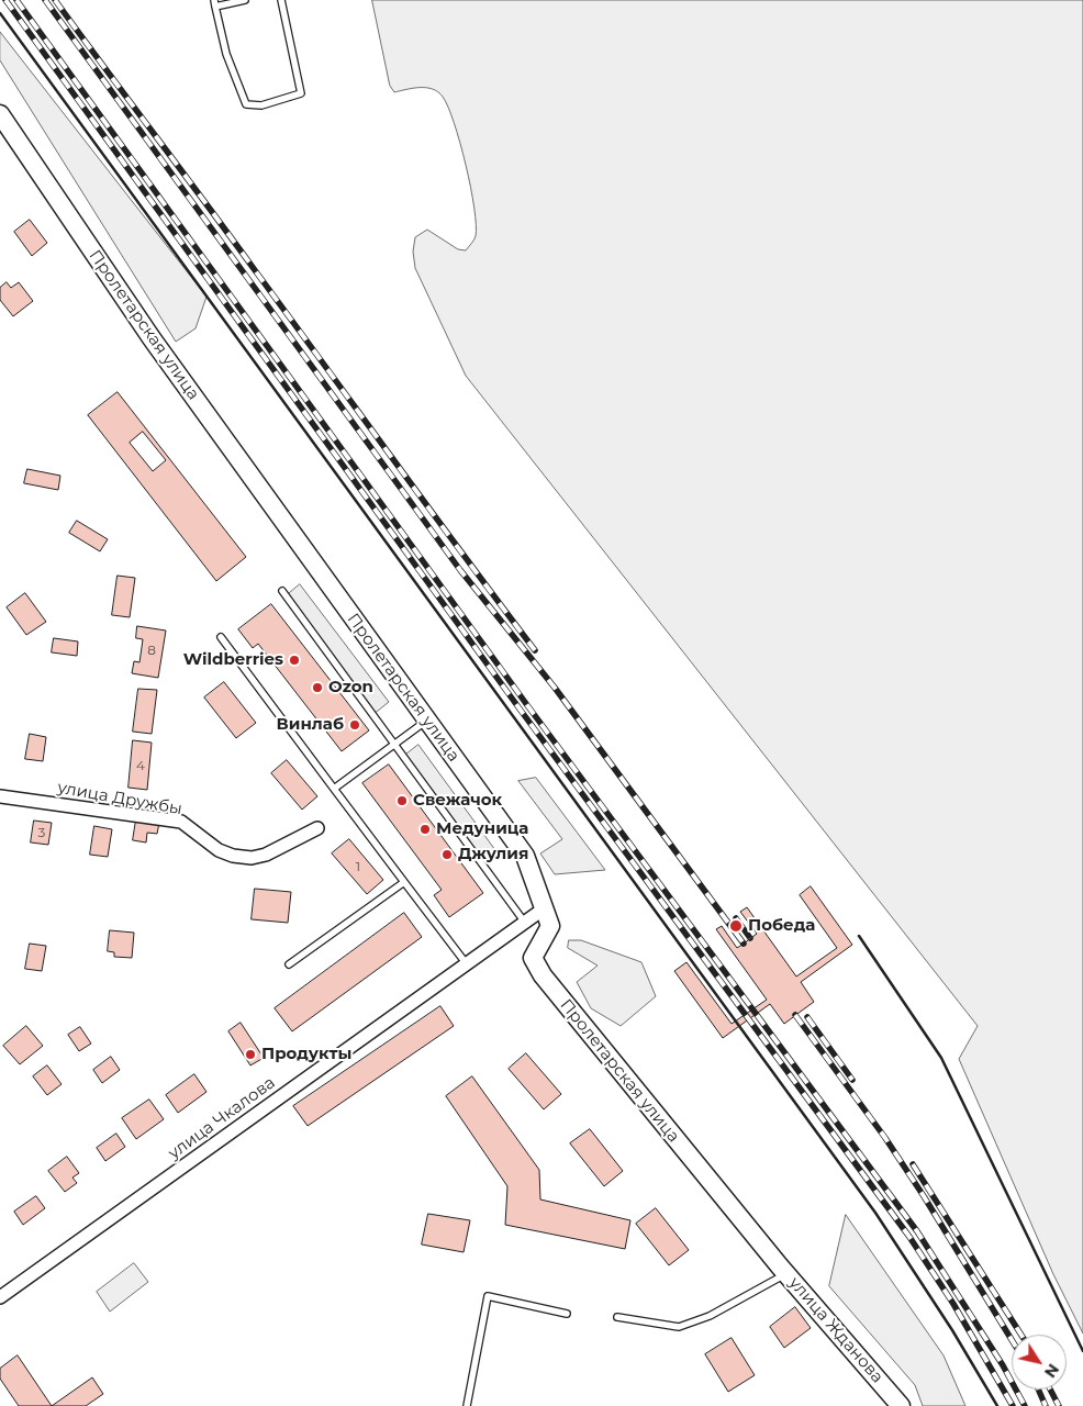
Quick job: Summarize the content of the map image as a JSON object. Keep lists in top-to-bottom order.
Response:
{
  "streets": {
    "main road": ["Пролетарская улица", "улица Жданова"],
    "street": ["улица Дружбы", "улица Чкалова"]
  },
  "crossings": [
    ["Пролетарская улица", "улица Чкалова"],
    ["Пролетарская улица", "улица Жданова"]
  ],
  "places": [
    "Wildberries",
    "Ozon",
    "Винлаб",
    "Свежачок",
    "Медуница",
    "Джулия",
    "Победа",
    "Продукты"
  ],
  "house_numbers": [
    "8",
    "4",
    "3",
    "1"
  ],
  "north": "bottom right"
}
